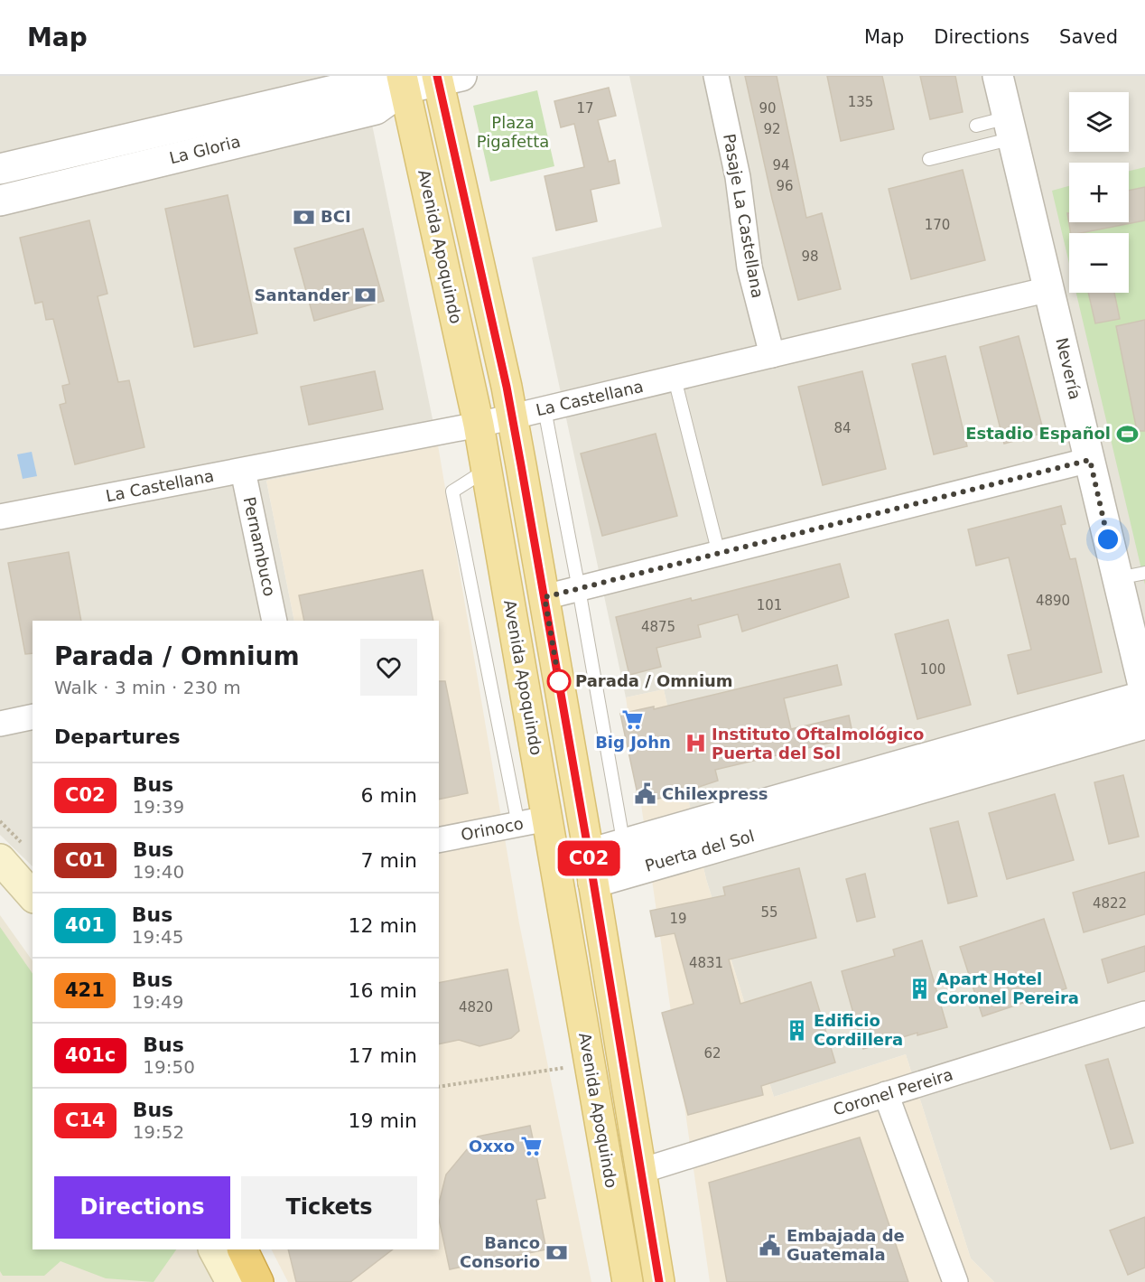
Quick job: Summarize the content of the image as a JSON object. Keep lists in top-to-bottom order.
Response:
{
  "streets": {
    "main road": ["Avenida Apoquindo"],
    "street": [
      "La Gloria",
      "Pasaje La Castellana",
      "Nevería",
      "La Castellana",
      "Pernambuco",
      "Orinoco",
      "Puerta del Sol",
      "Coronel Pereira"
    ]
  },
  "crossings": [
    ["La Gloria", "Avenida Apoquindo"],
    ["Pasaje La Castellana", "La Castellana"],
    ["Avenida Apoquindo", "La Castellana"],
    ["Avenida Apoquindo", "Orinoco"],
    ["Avenida Apoquindo", "Puerta del Sol"],
    ["Avenida Apoquindo", "Coronel Pereira"],
    ["Nevería", "La Castellana"],
    ["Nevería", "Puerta del Sol"],
    ["La Castellana", "Pernambuco"]
  ],
  "parks": ["Plaza Pigafetta"],
  "places": {
    "bank": ["BCI", "Santander", "Banco Consorio"],
    "sports": ["Estadio Español"],
    "other": ["Parada / Omnium"],
    "supermarket": ["Big John", "Oxxo"],
    "hospital": ["Instituto Oftalmológico Puerta del Sol"],
    "public building": ["Chilexpress", "Embajada de Guatemala"],
    "building": ["Apart Hotel Coronel Pereira", "Edificio Cordillera"]
  },
  "lines": ["bus line C02"],
  "house_numbers": [
    "135",
    "17",
    "90",
    "92",
    "94",
    "96",
    "170",
    "98",
    "84",
    "4890",
    "101",
    "4875",
    "100",
    "4822",
    "55",
    "19",
    "4831",
    "4820",
    "62"
  ],
  "page": {
    "header": "Map",
    "nav": ["Map", "Directions", "Saved"],
    "on_map": "C02",
    "map_buttons": ["+", "−"],
    "heading": [
      ["Parada / Omnium", "Walk · 3 min · 230 m"],
      "Departures"
    ],
    "list": [
      {
        "mark": "C02",
        "name": "Bus",
        "note": "19:39",
        "value": "6 min"
      },
      {
        "mark": "C01",
        "name": "Bus",
        "note": "19:40",
        "value": "7 min"
      },
      {
        "mark": "401",
        "name": "Bus",
        "note": "19:45",
        "value": "12 min"
      },
      {
        "mark": "421",
        "name": "Bus",
        "note": "19:49",
        "value": "16 min"
      },
      {
        "mark": "401c",
        "name": "Bus",
        "note": "19:50",
        "value": "17 min"
      },
      {
        "mark": "C14",
        "name": "Bus",
        "note": "19:52",
        "value": "19 min"
      }
    ],
    "buttons": ["Directions", "Tickets"]
  }
}
